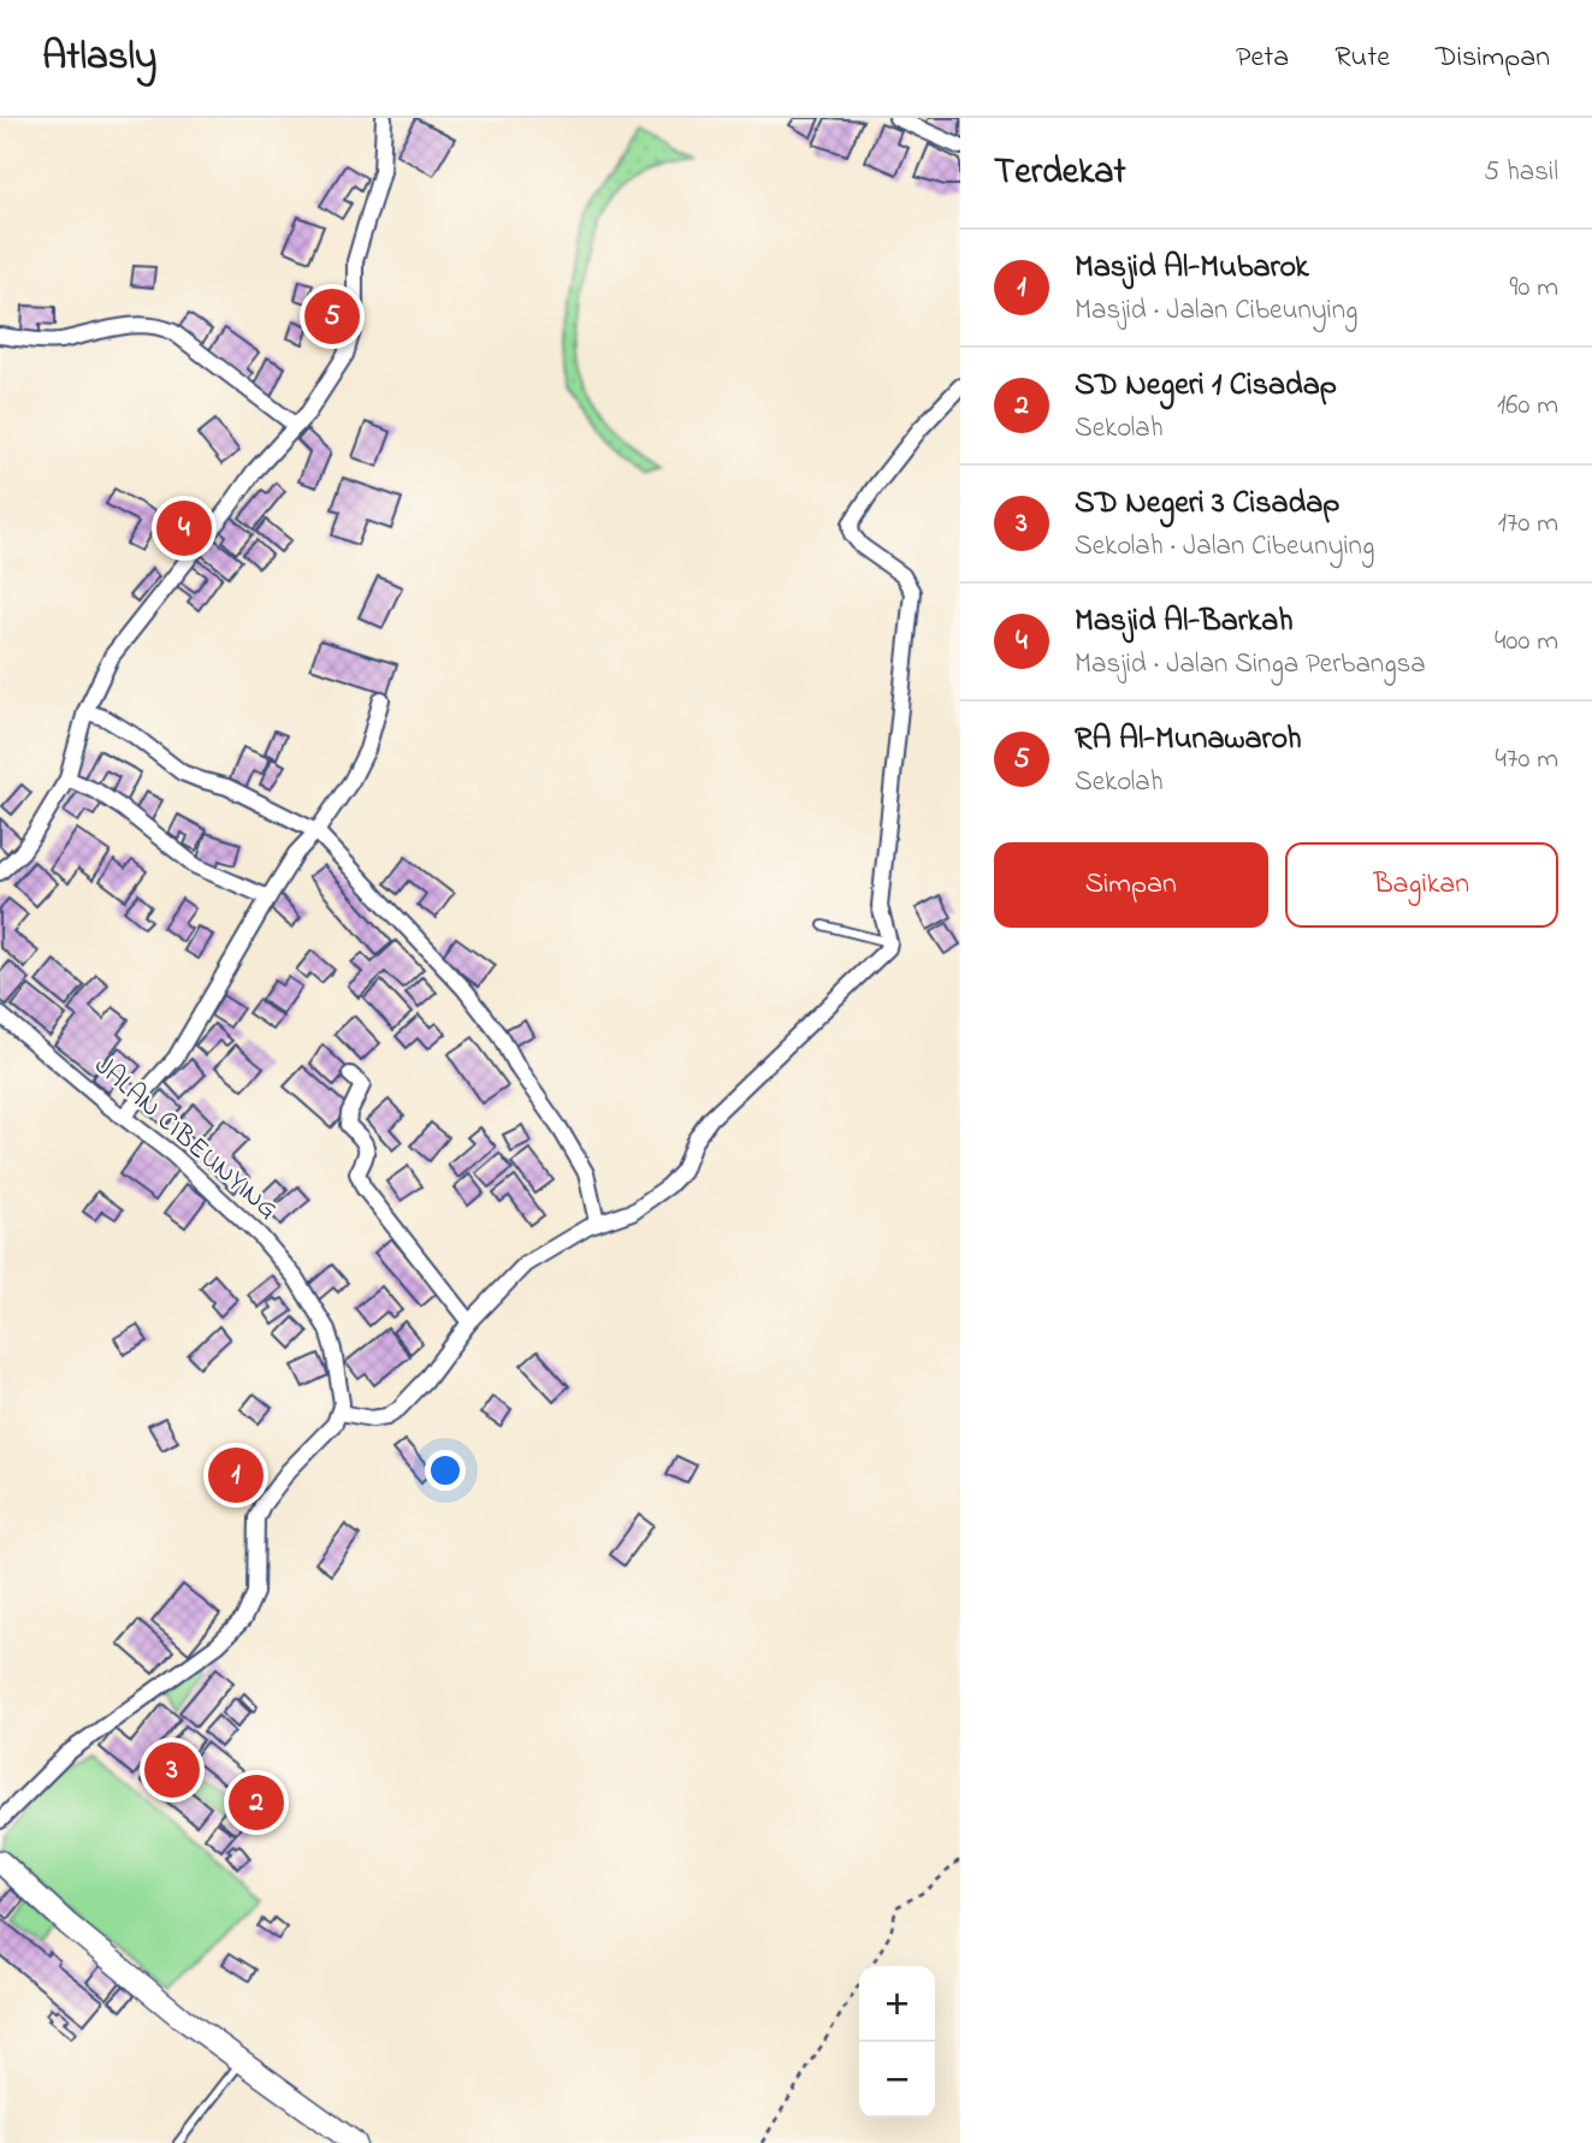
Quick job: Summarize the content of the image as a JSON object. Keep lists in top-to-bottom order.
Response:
{
  "streets": {
    "street": ["JALAN CIBEUNYING"]
  },
  "page": {
    "header": "Atlasly",
    "nav": ["Peta", "Rute", "Disimpan"],
    "heading": ["Terdekat", "5 hasil"],
    "list": [
      {
        "mark": "1",
        "name": "Masjid Al-Mubarok",
        "note": "Masjid · Jalan Cibeunying",
        "value": "90 m"
      },
      {
        "mark": "2",
        "name": "SD Negeri 1 Cisadap",
        "note": "Sekolah",
        "value": "160 m"
      },
      {
        "mark": "3",
        "name": "SD Negeri 3 Cisadap",
        "note": "Sekolah · Jalan Cibeunying",
        "value": "170 m"
      },
      {
        "mark": "4",
        "name": "Masjid Al-Barkah",
        "note": "Masjid · Jalan Singa Perbangsa",
        "value": "400 m"
      },
      {
        "mark": "5",
        "name": "RA Al-Munawaroh",
        "note": "Sekolah",
        "value": "470 m"
      }
    ],
    "pins": [
      "5",
      "4",
      "1",
      "3",
      "2"
    ],
    "buttons": ["Simpan", "Bagikan"],
    "map_buttons": ["+", "−"]
  }
}
